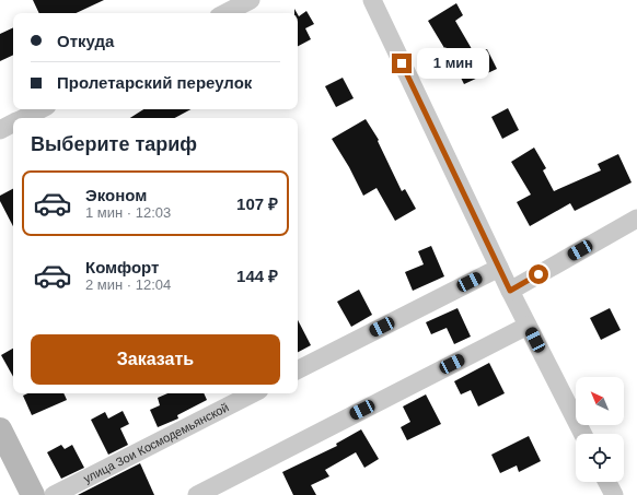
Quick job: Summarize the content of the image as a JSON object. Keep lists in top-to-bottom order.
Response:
{
  "streets": {
    "street": ["улица Зои Космодемьянской"]
  },
  "north": "top left",
  "page": {
    "banner": ["Откуда", "Пролетарский переулок"],
    "bubble": "1 мин",
    "heading": "Выберите тариф",
    "list": [
      {
        "name": "Эконом",
        "note": "1 мин · 12:03",
        "value": "107 ₽"
      },
      {
        "name": "Комфорт",
        "note": "2 мин · 12:04",
        "value": "144 ₽"
      }
    ],
    "buttons": "Заказать"
  }
}
